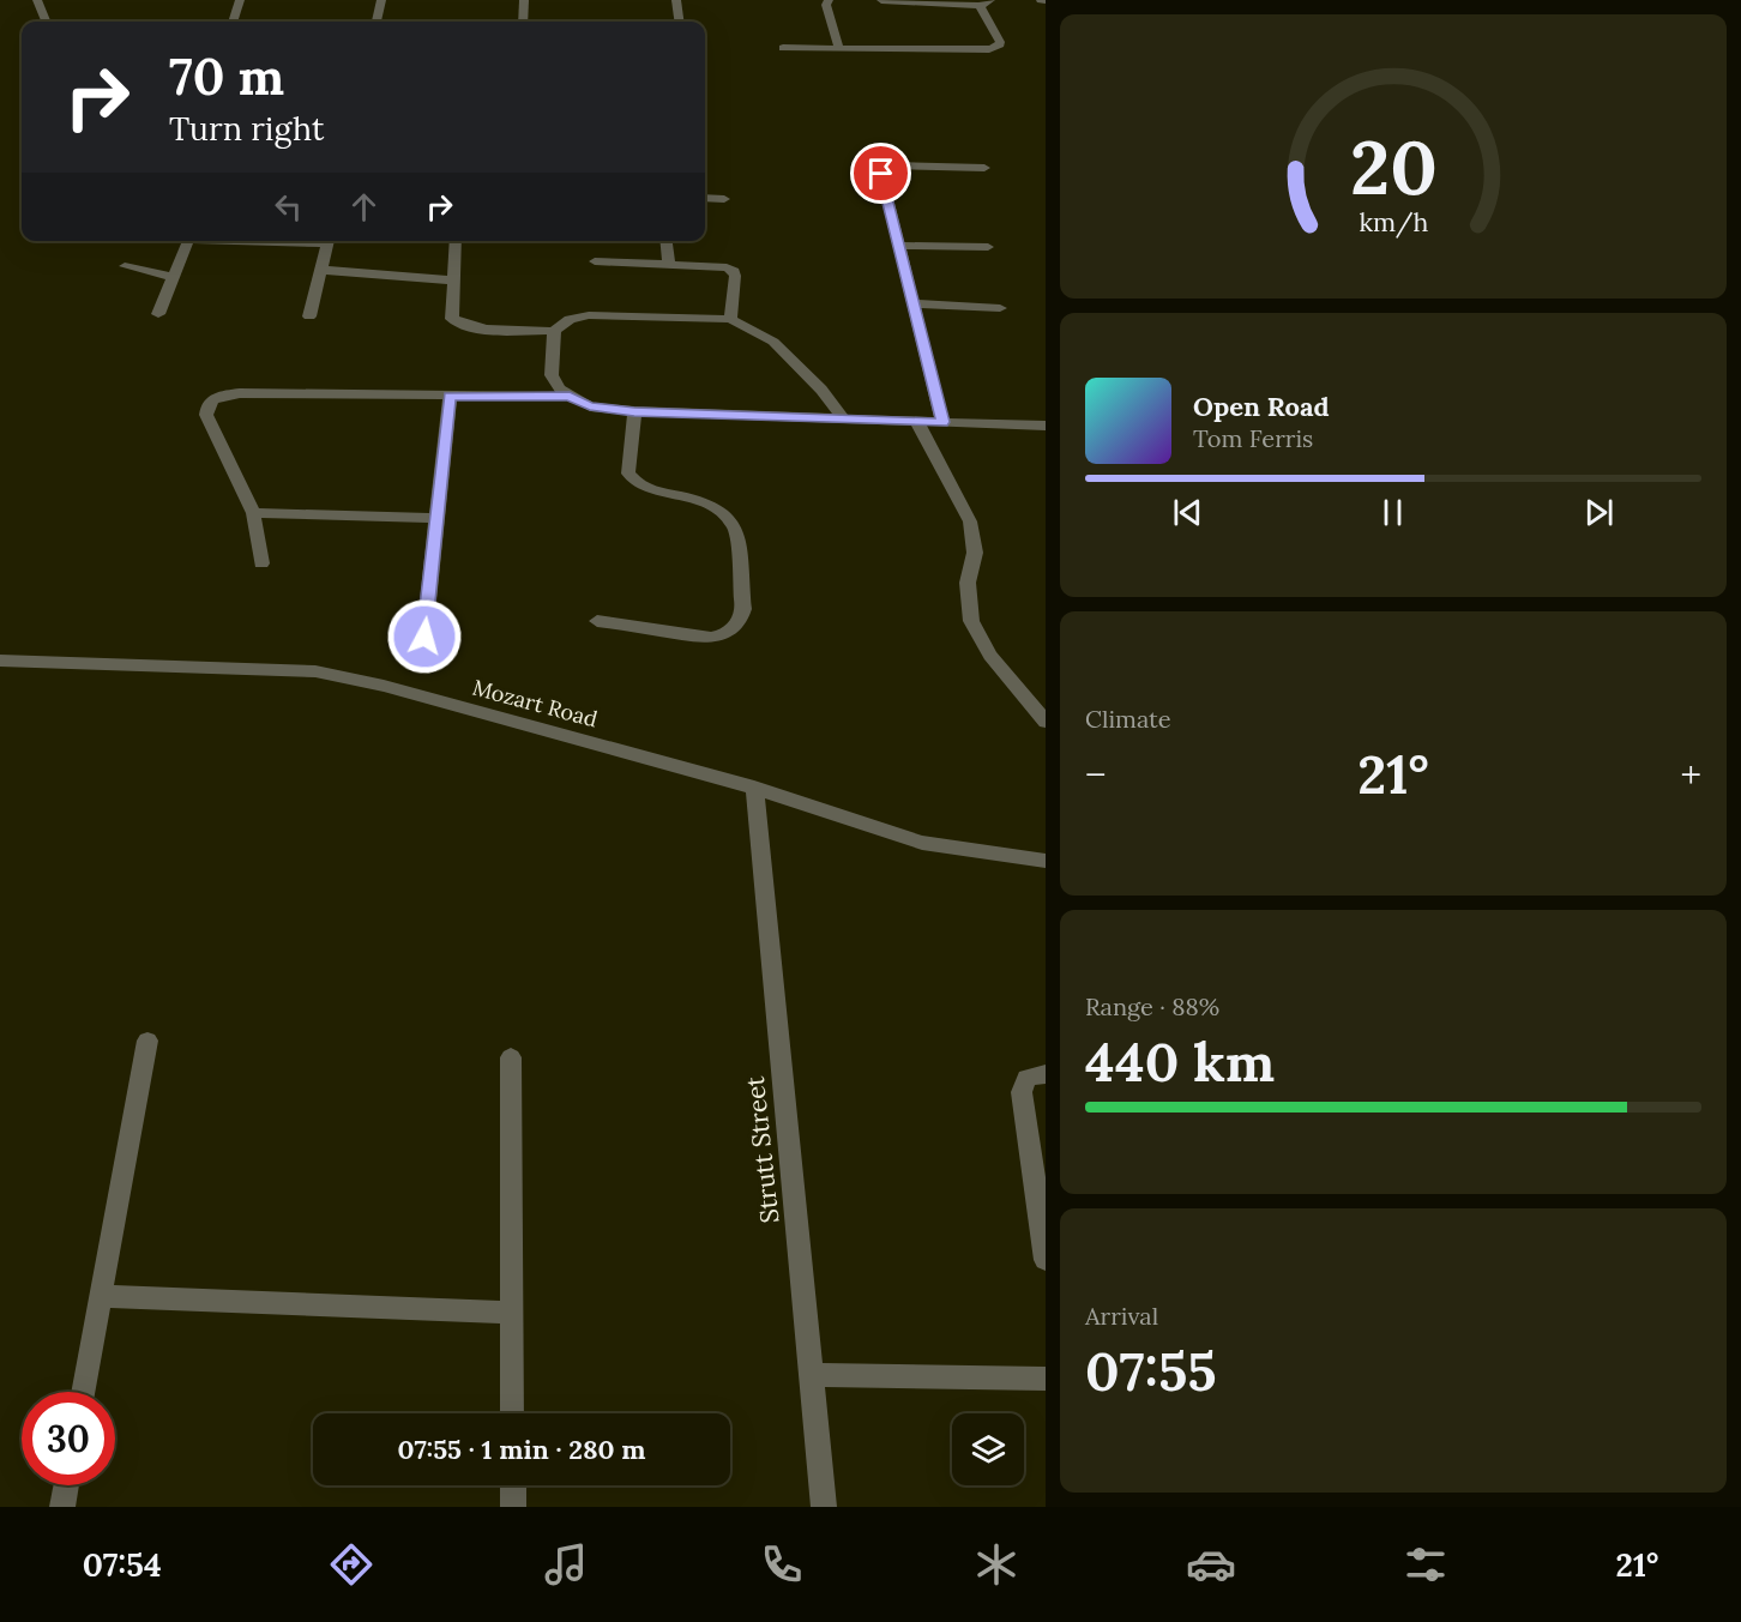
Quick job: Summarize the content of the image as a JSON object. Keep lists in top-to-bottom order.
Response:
{
  "streets": {
    "street": ["Mozart Road", "Strutt Street"]
  },
  "crossings": [
    ["Mozart Road", "Strutt Street"]
  ],
  "page": {
    "turn": ["70 m", "Turn right"],
    "song": ["Open Road", "Tom Ferris"],
    "tile": [
      "Climate",
      ["Range · 88%", "440 km"],
      ["Arrival", "07:55"]
    ],
    "heat": ["−", "21°", "+"],
    "limit": "30",
    "trip": "07:55 · 1 min · 280 m",
    "tabs": ["07:54", "21°"],
    "gauge": ["20", "km/h"]
  }
}
